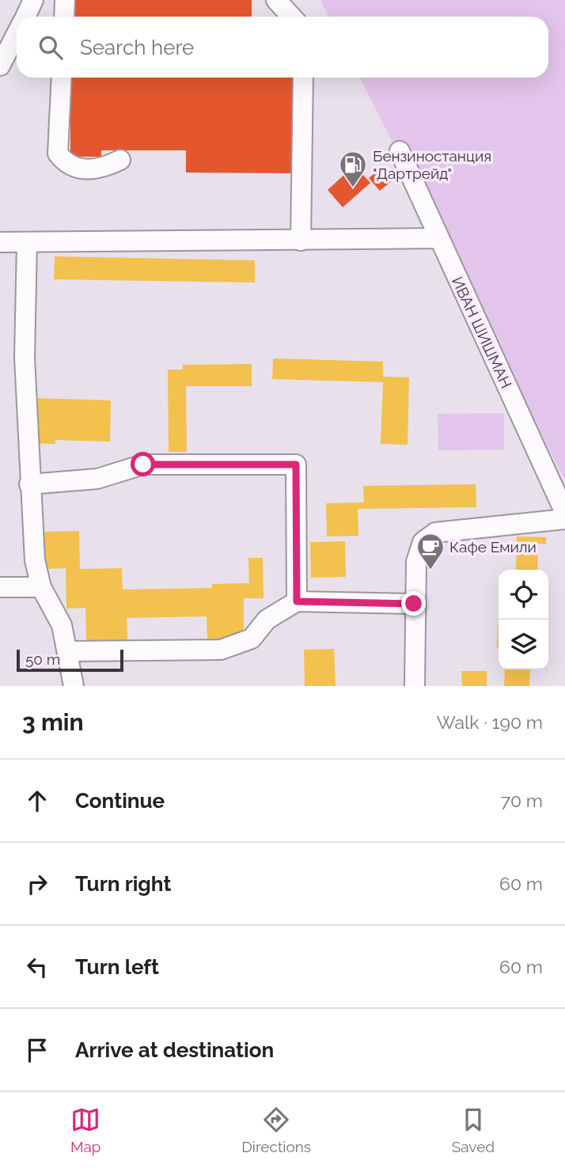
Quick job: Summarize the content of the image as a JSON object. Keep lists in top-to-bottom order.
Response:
{
  "streets": {
    "street": ["ИВАН ШИШМАН"]
  },
  "places": {
    "fuel station": ["Бензиностанция \"Дартрейд\""],
    "cafe": ["Кафе Емили"]
  },
  "scale_bar": "50 m",
  "page": {
    "search": "Search here",
    "scale": "50 m",
    "heading": ["3 min", "Walk · 190 m"],
    "list": [
      ["Continue", "70 m"],
      ["Turn right", "60 m"],
      ["Turn left", "60 m"],
      "Arrive at destination"
    ],
    "nav": ["Map", "Directions", "Saved"]
  }
}
